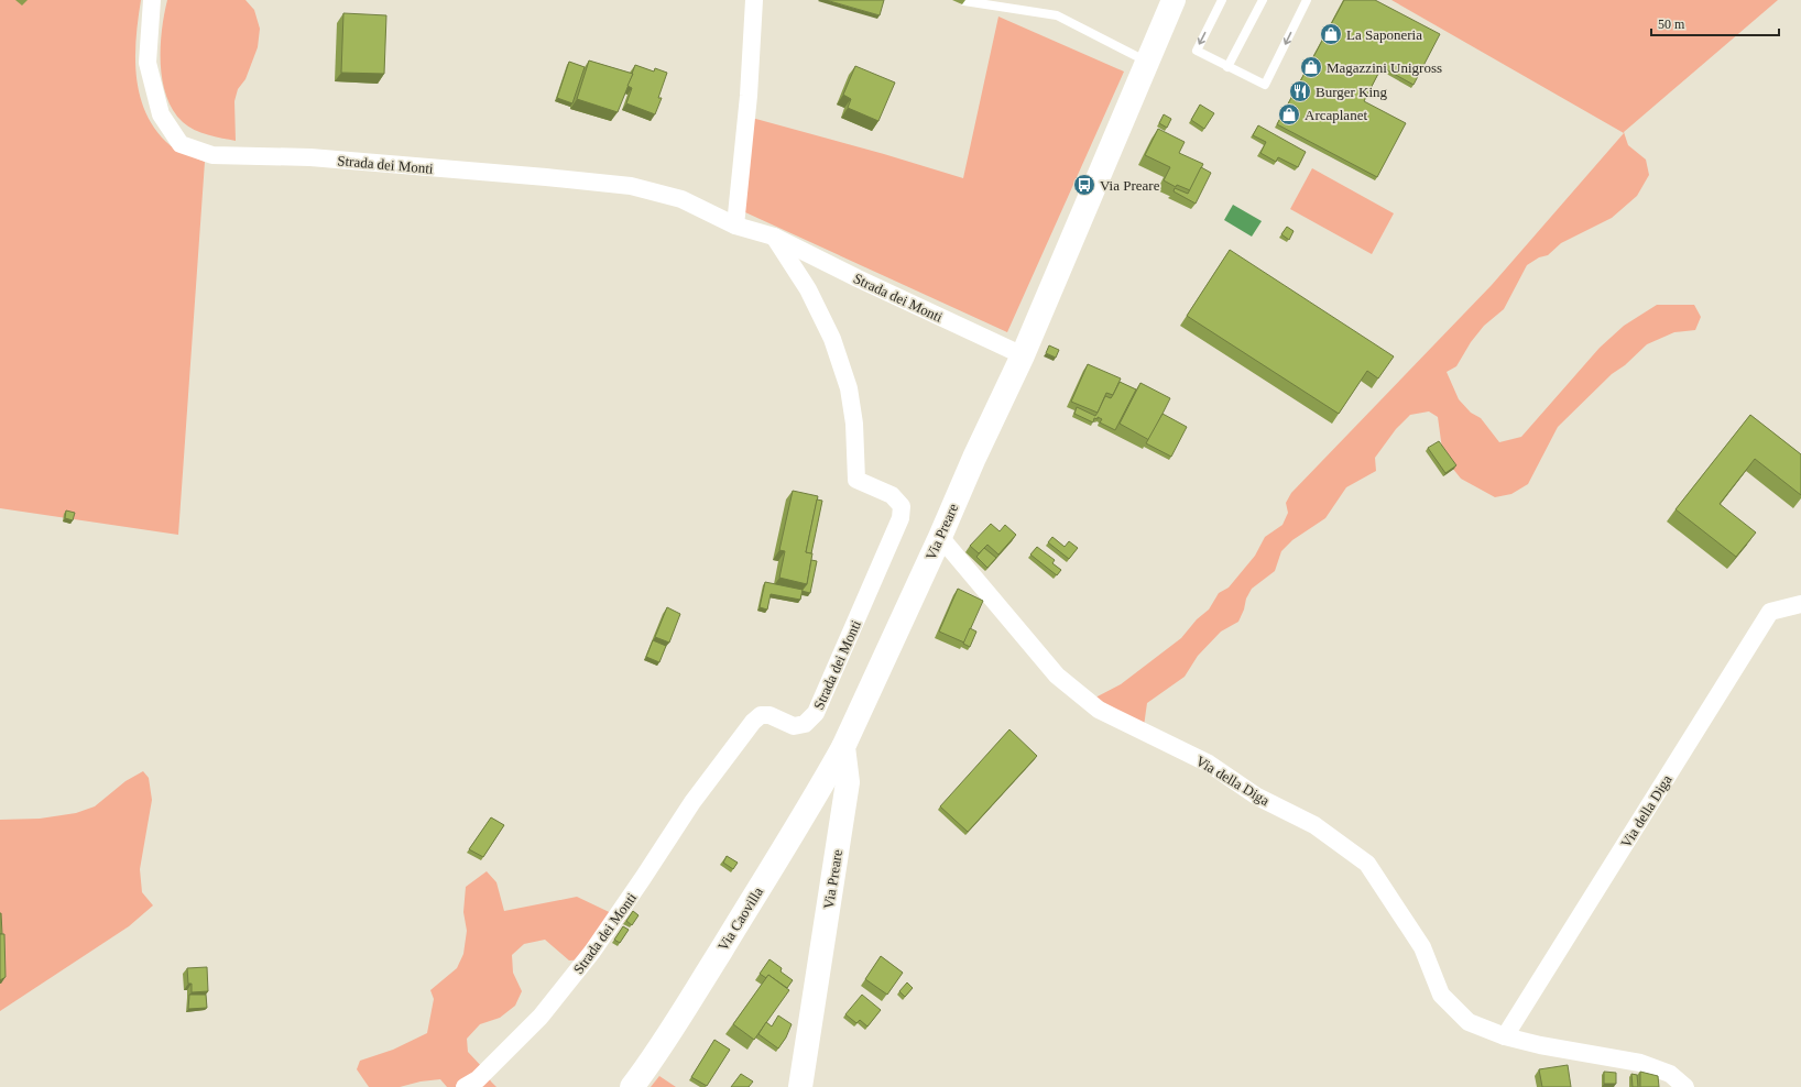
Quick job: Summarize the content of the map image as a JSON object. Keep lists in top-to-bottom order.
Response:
{
  "streets": {
    "main road": ["Via Preare", "Via Caovilla"],
    "street": ["Strada dei Monti", "Via della Diga"]
  },
  "crossings": [
    ["Strada dei Monti", "Via Preare"],
    ["Via Preare", "Via della Diga"],
    ["Via Preare", "Via Caovilla"]
  ],
  "places": {
    "shop": ["La Saponeria", "Magazzini Unigross", "Arcaplanet"],
    "restaurant": ["Burger King"],
    "bus stop": ["Via Preare"]
  },
  "scale_bar": "50 m"
}
